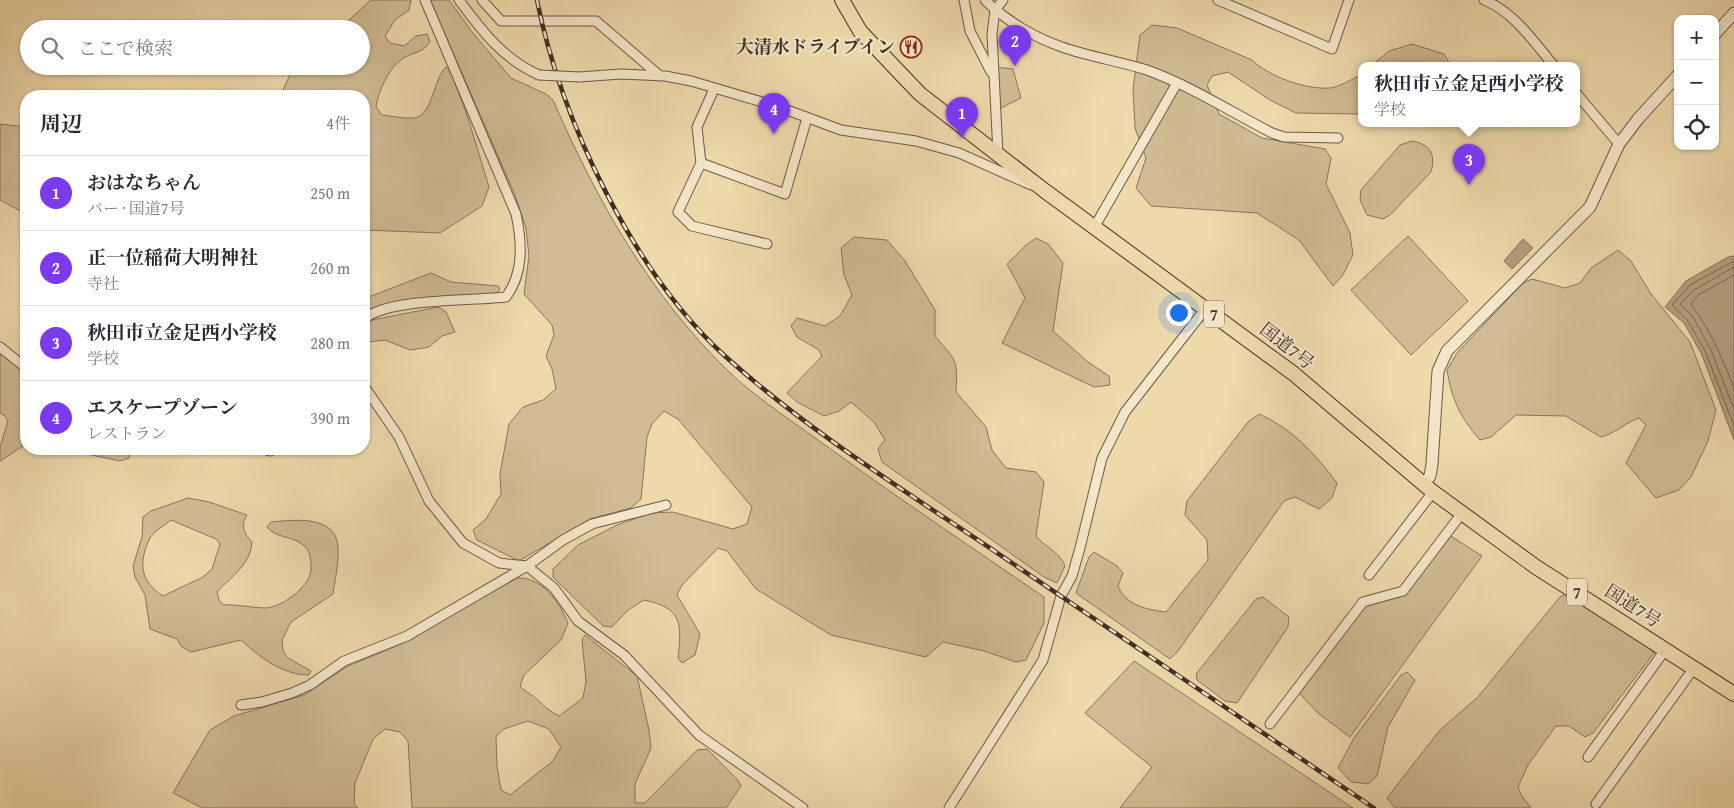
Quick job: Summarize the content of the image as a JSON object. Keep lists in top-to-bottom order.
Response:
{
  "streets": {
    "highway": ["7", "国道7号"]
  },
  "places": {
    "restaurant": ["大清水ドライブイン"]
  },
  "page": {
    "map_buttons": ["+", "−"],
    "search": "ここで検索",
    "pins": [
      "2",
      "4",
      "1",
      "3"
    ],
    "popup": ["秋田市立金足西小学校", "学校"],
    "heading": ["周辺", "4件"],
    "list": [
      {
        "mark": "1",
        "name": "おはなちゃん",
        "note": "バー · 国道7号",
        "value": "250 m"
      },
      {
        "mark": "2",
        "name": "正一位稲荷大明神社",
        "note": "寺社",
        "value": "260 m"
      },
      {
        "mark": "3",
        "name": "秋田市立金足西小学校",
        "note": "学校",
        "value": "280 m"
      },
      {
        "mark": "4",
        "name": "エスケープゾーン",
        "note": "レストラン",
        "value": "390 m"
      }
    ]
  }
}
